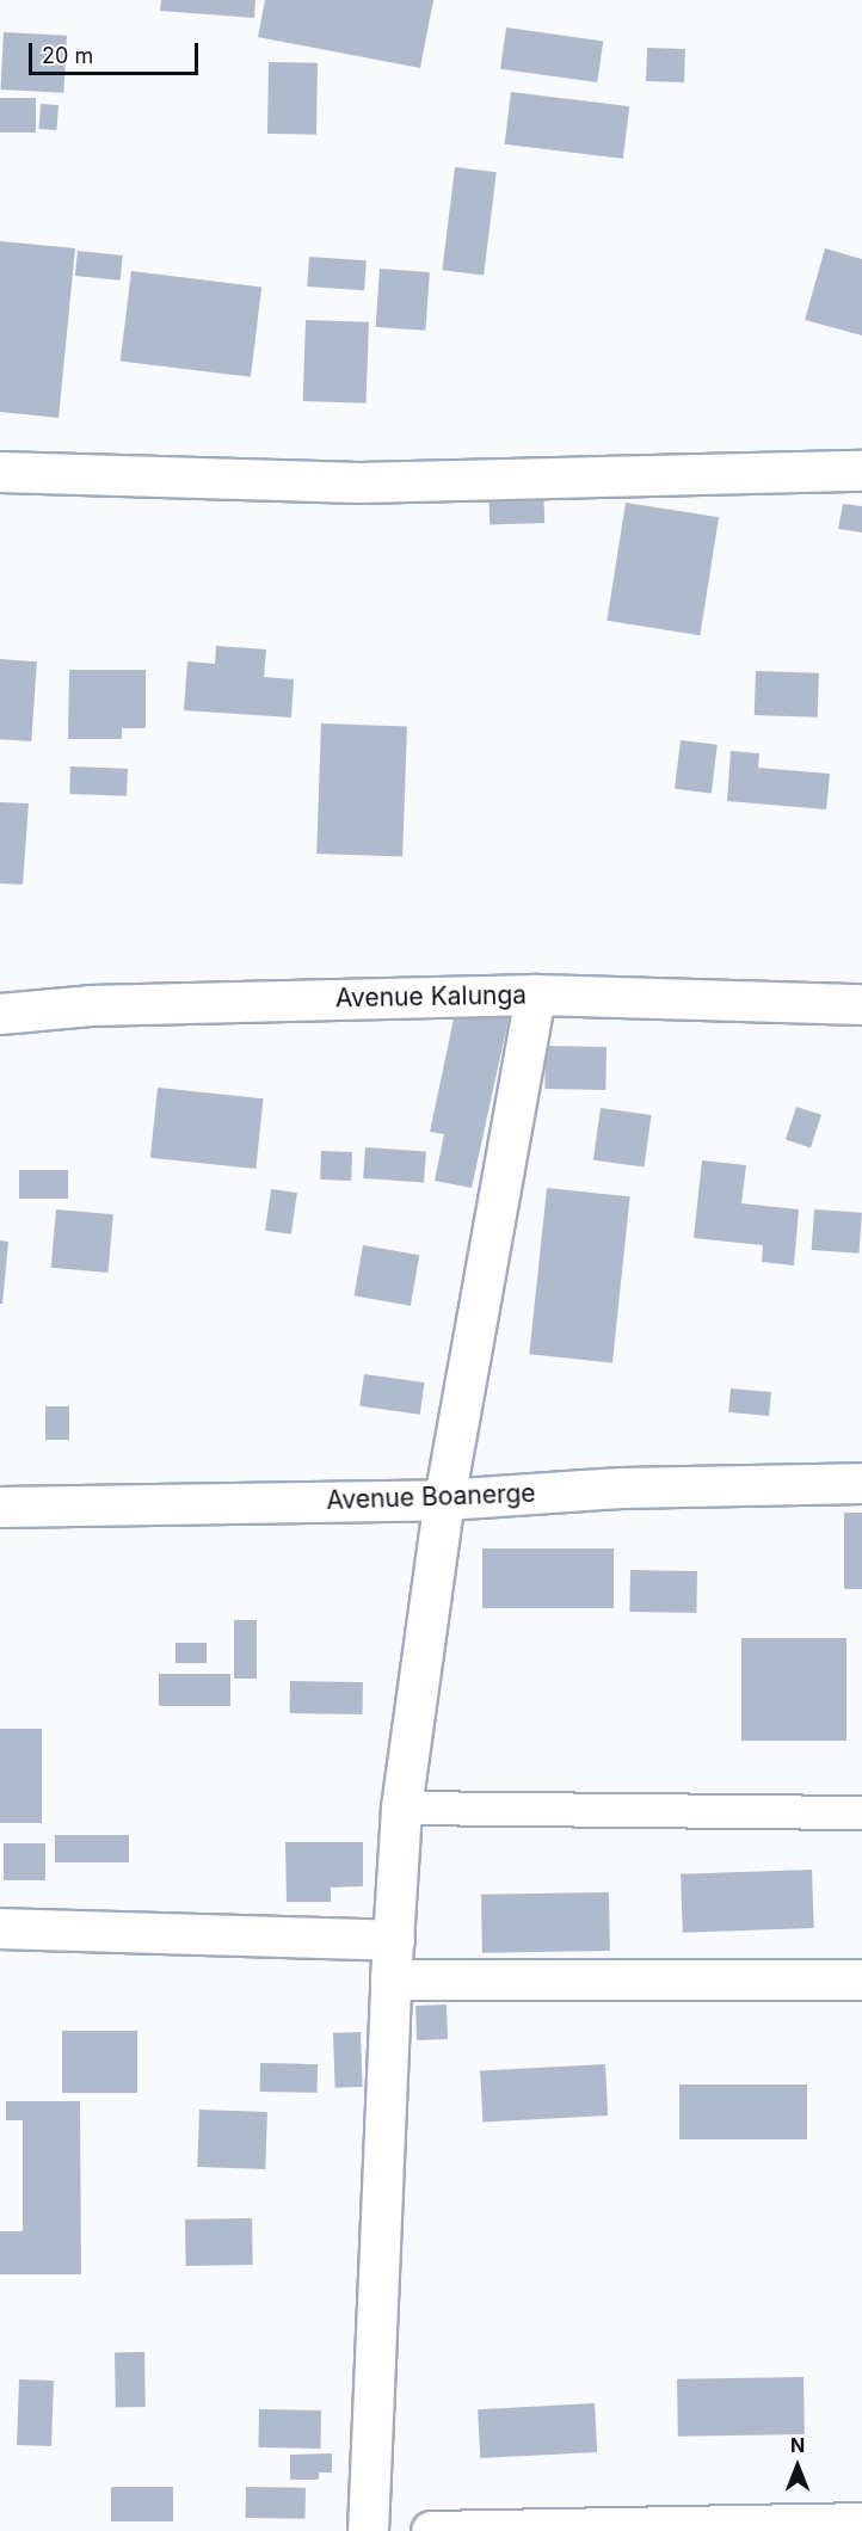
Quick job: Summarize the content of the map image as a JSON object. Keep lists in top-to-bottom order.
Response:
{
  "streets": {
    "street": ["Avenue Kalunga", "Avenue Boanerge"]
  },
  "scale_bar": "20 m",
  "north": "top"
}
